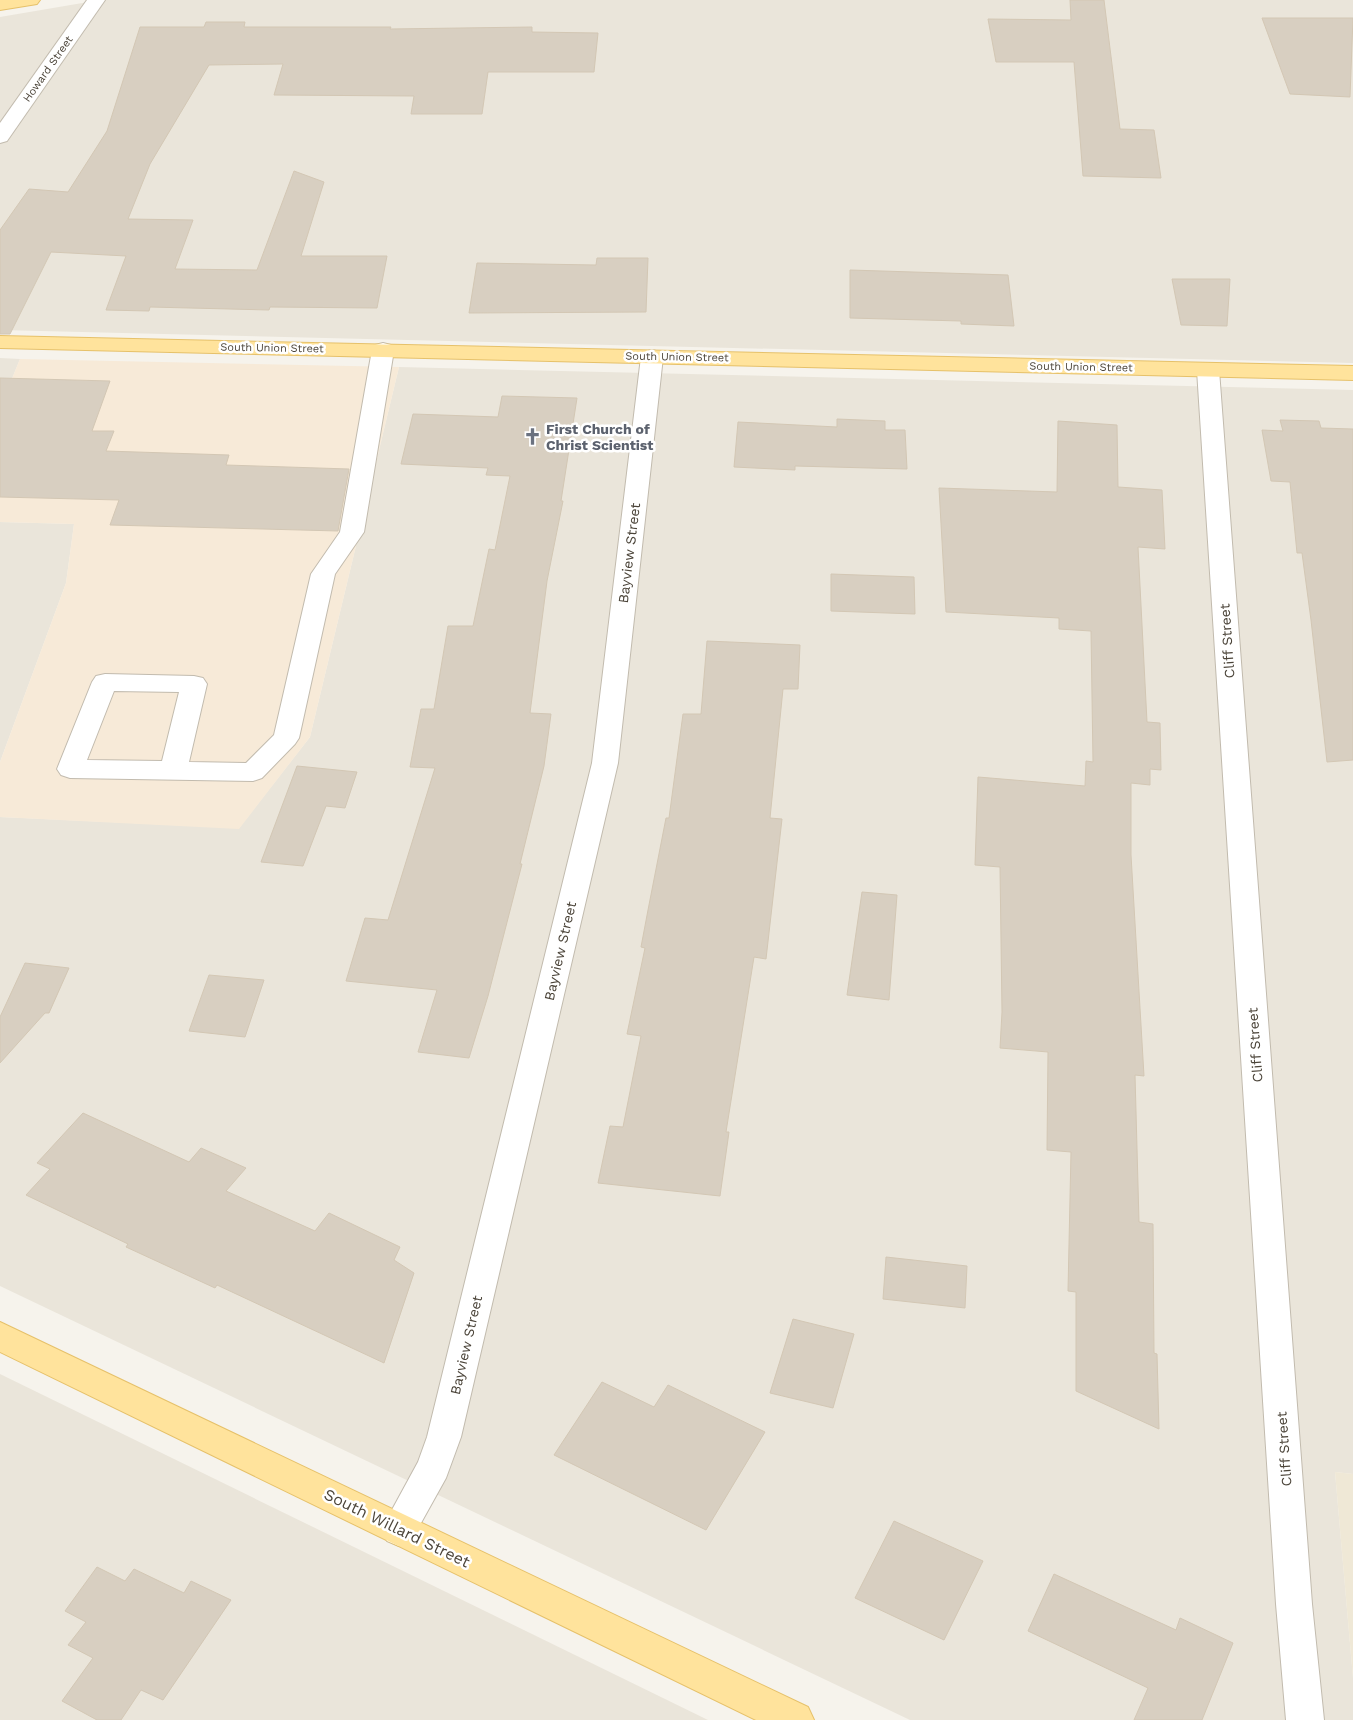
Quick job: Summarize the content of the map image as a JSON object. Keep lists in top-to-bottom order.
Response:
{
  "streets": {
    "main road": ["South Union Street", "South Willard Street"],
    "street": ["Howard Street", "Bayview Street", "Cliff Street"]
  },
  "crossings": [
    ["South Union Street", "Bayview Street"],
    ["South Union Street", "Cliff Street"],
    ["Bayview Street", "South Willard Street"]
  ],
  "places": {
    "church": ["First Church of Christ Scientist"]
  }
}
